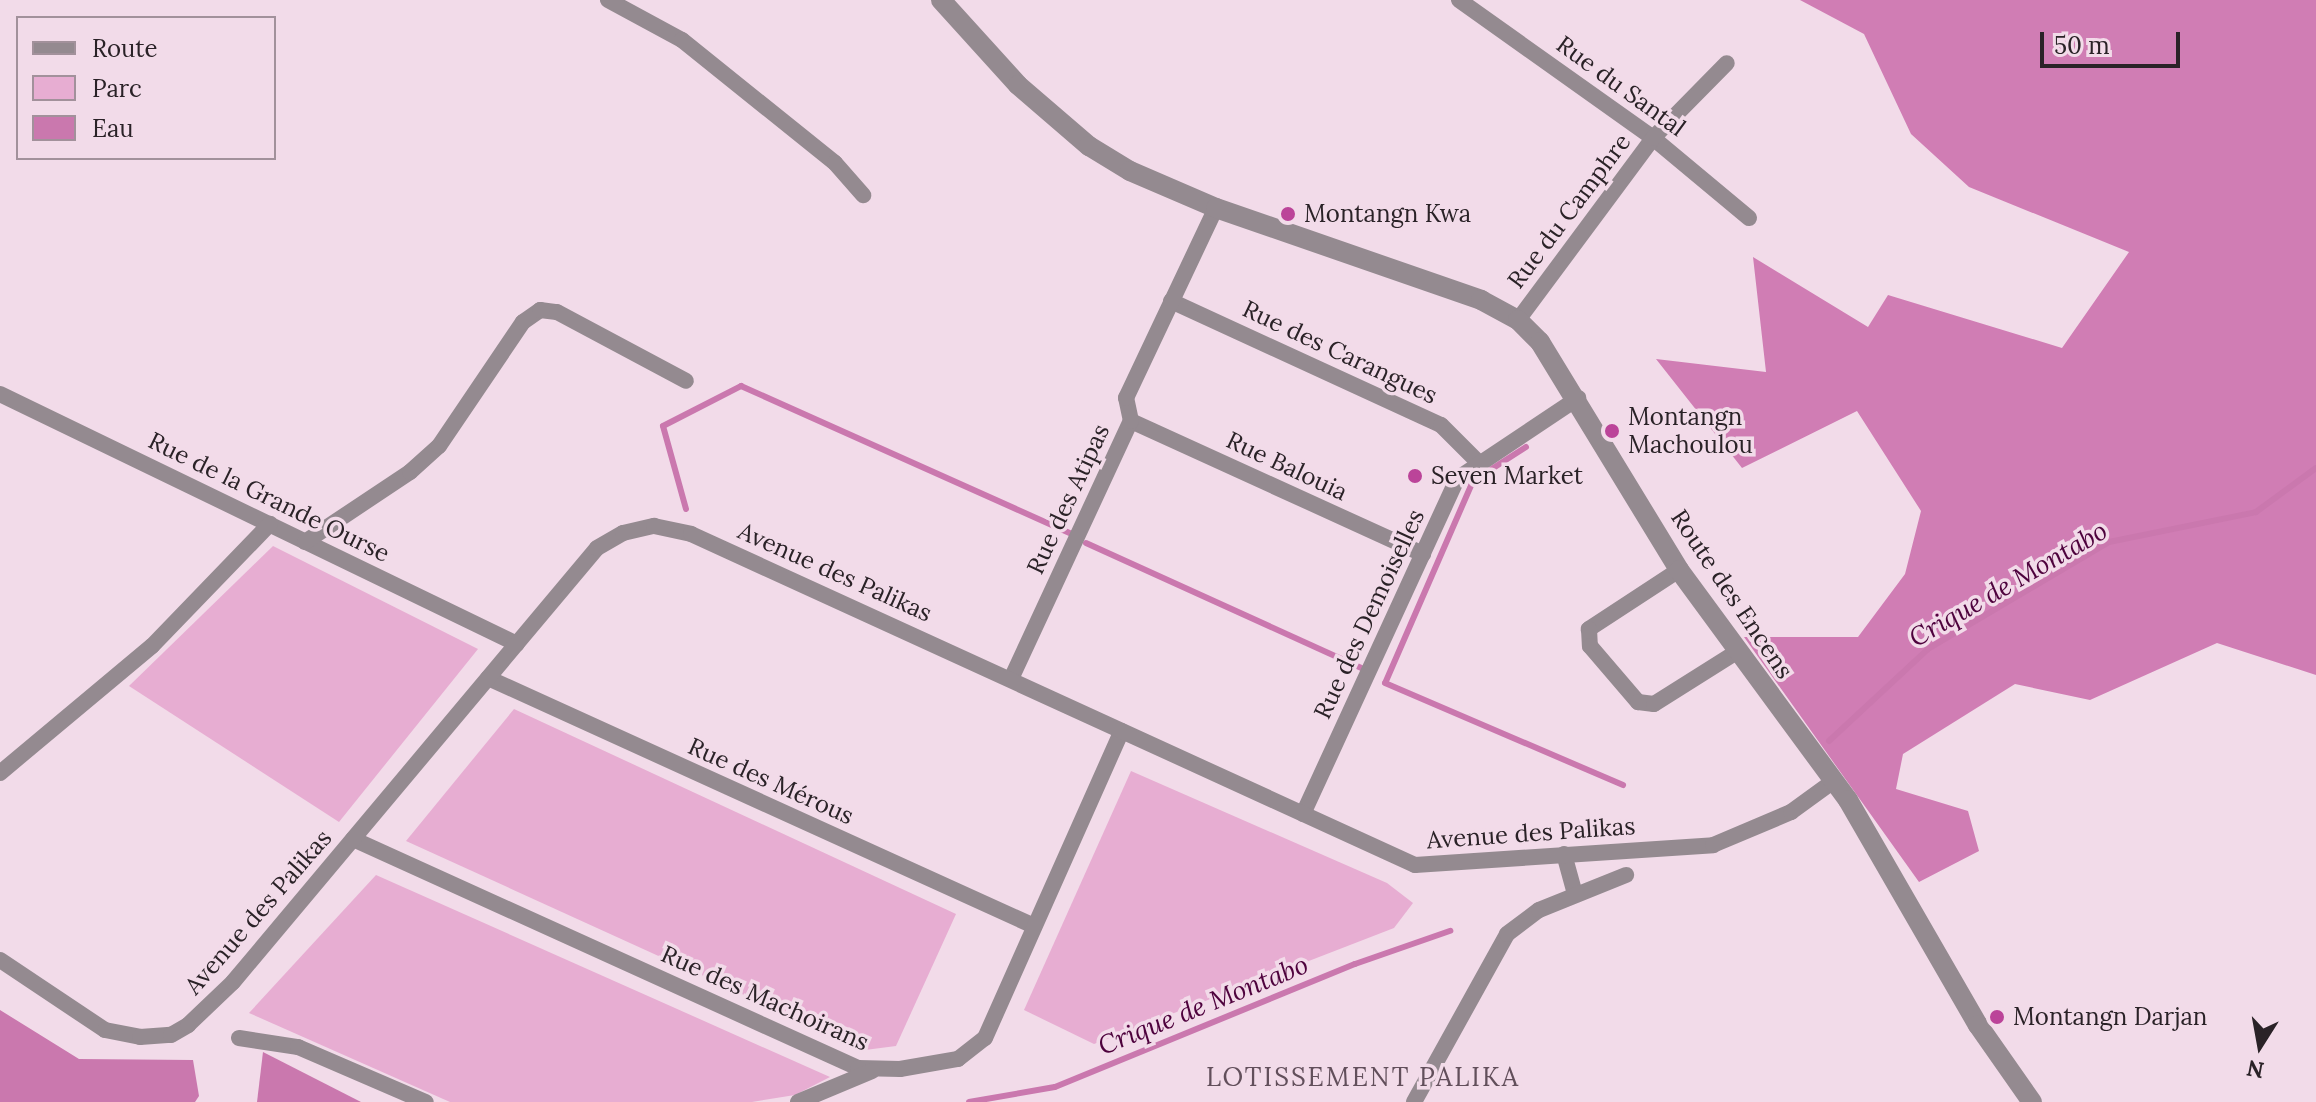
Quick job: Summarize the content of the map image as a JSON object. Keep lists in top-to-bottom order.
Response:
{
  "streets": {
    "street": [
      "Rue du Santal",
      "Rue du Camphre",
      "Rue des Carangues",
      "Rue Balouia",
      "Rue de la Grande Ourse",
      "Rue des Atipas",
      "Avenue des Palikas",
      "Route des Encens",
      "Rue des Demoiselles",
      "Rue des Mérous",
      "Rue des Machoirans"
    ]
  },
  "crossings": [
    ["Rue du Santal", "Rue du Camphre"],
    ["Rue du Camphre", "Route des Encens"],
    ["Rue des Carangues", "Rue des Atipas"],
    ["Rue des Carangues", "Rue des Demoiselles"],
    ["Rue Balouia", "Rue des Atipas"],
    ["Rue Balouia", "Rue des Demoiselles"],
    ["Rue de la Grande Ourse", "Avenue des Palikas"],
    ["Rue des Atipas", "Avenue des Palikas"],
    ["Rue des Atipas", "Route des Encens"],
    ["Avenue des Palikas", "Route des Encens"],
    ["Avenue des Palikas", "Rue des Demoiselles"],
    ["Avenue des Palikas", "Rue des Mérous"],
    ["Avenue des Palikas", "Rue des Machoirans"],
    ["Route des Encens", "Rue des Demoiselles"],
    ["Rue des Mérous", "Rue des Machoirans"]
  ],
  "districts": ["LOTISSEMENT PALIKA"],
  "water": ["Crique de Montabo"],
  "places": [
    "Montangn Kwa",
    "Montangn Machoulou",
    "Seven Market",
    "Montangn Darjan"
  ],
  "legend": ["Route", "Parc", "Eau"],
  "scale_bar": "50 m",
  "north": "bottom"
}
